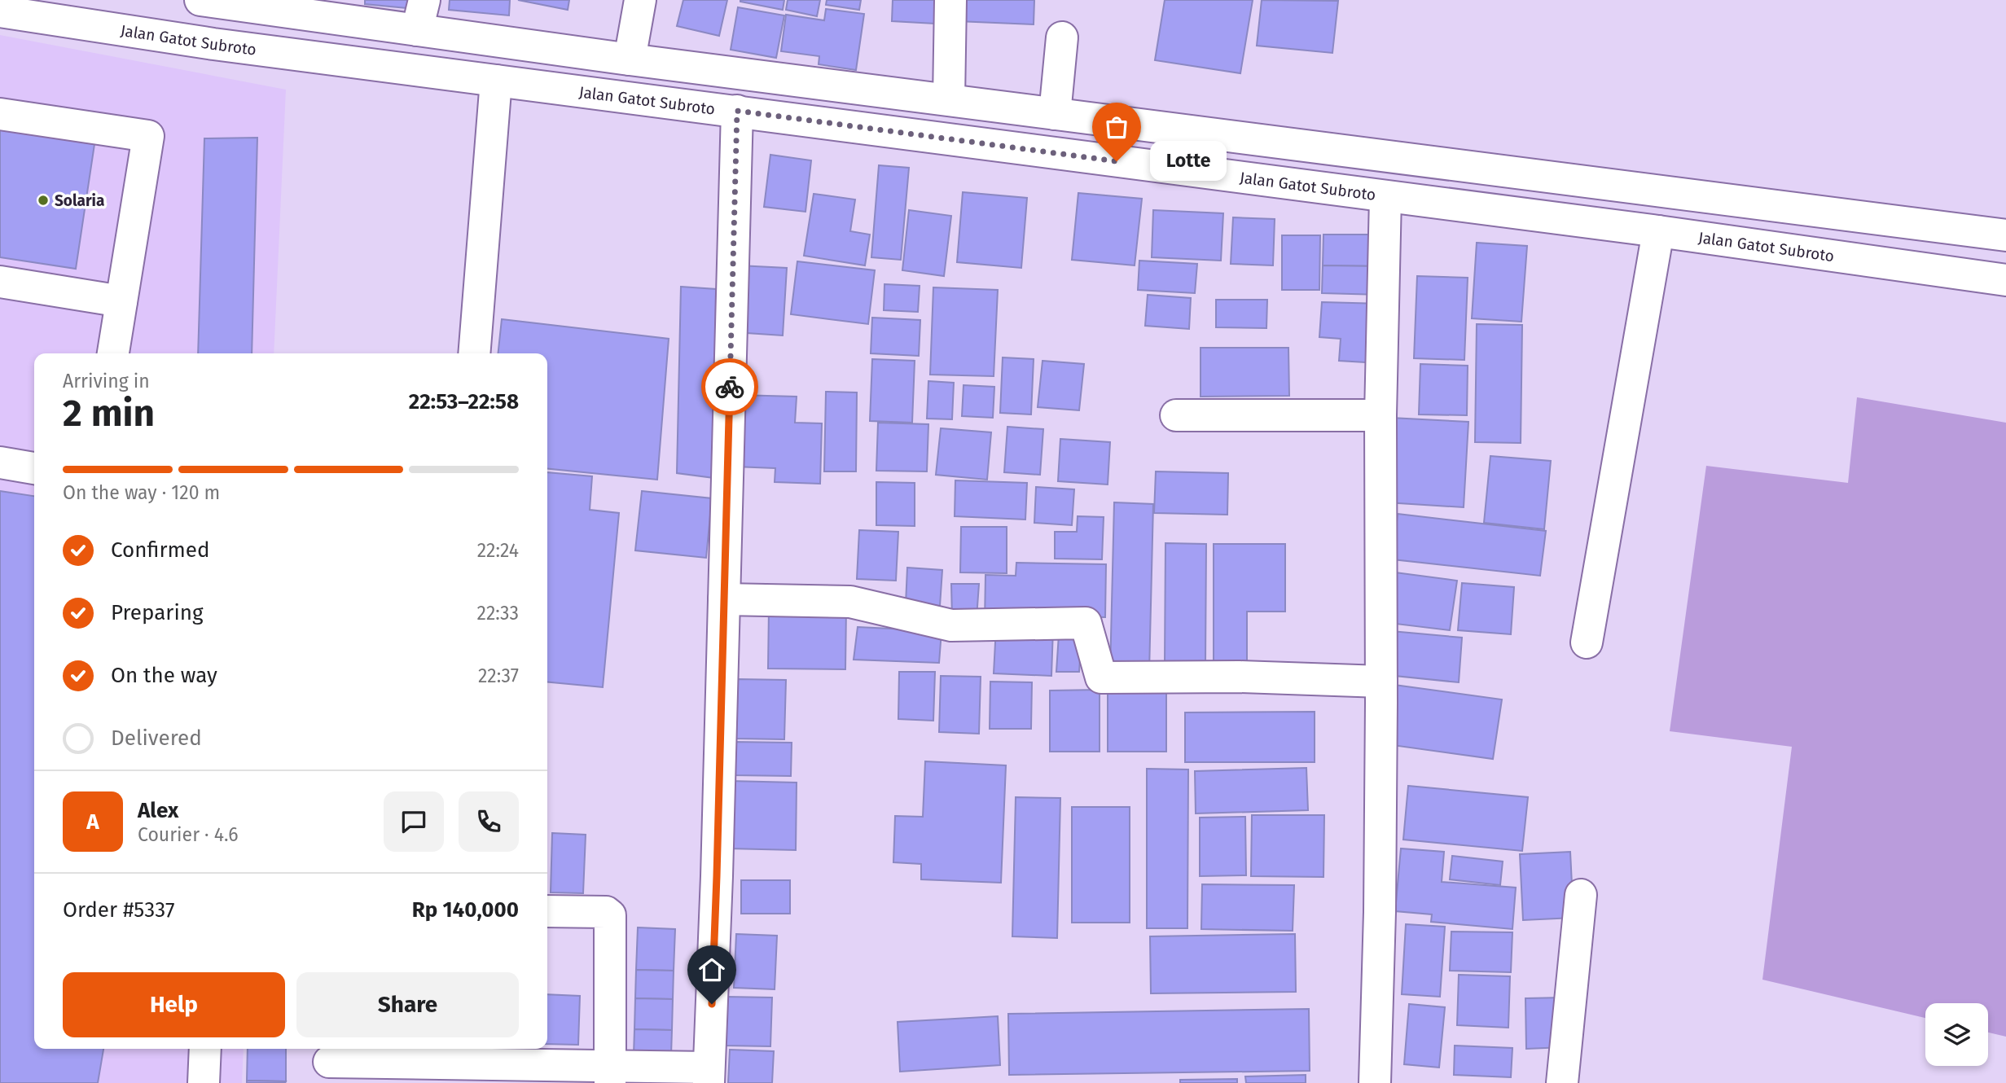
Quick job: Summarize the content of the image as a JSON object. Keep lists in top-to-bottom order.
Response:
{
  "streets": {
    "main road": ["Jalan Gatot Subroto"]
  },
  "places": ["Lotte", "Solaria"],
  "page": {
    "bubble": "Lotte",
    "heading": ["2 min", "Arriving in", "22:53–22:58"],
    "panel": [
      "Alex",
      "Courier · 4.6",
      "Order #5337",
      "Rp 140,000"
    ],
    "bar": "On the way · 120 m",
    "list": [
      ["Confirmed", "22:24"],
      ["Preparing", "22:33"],
      ["On the way", "22:37"],
      "Delivered"
    ],
    "round": "A",
    "buttons": ["Help", "Share"]
  }
}
